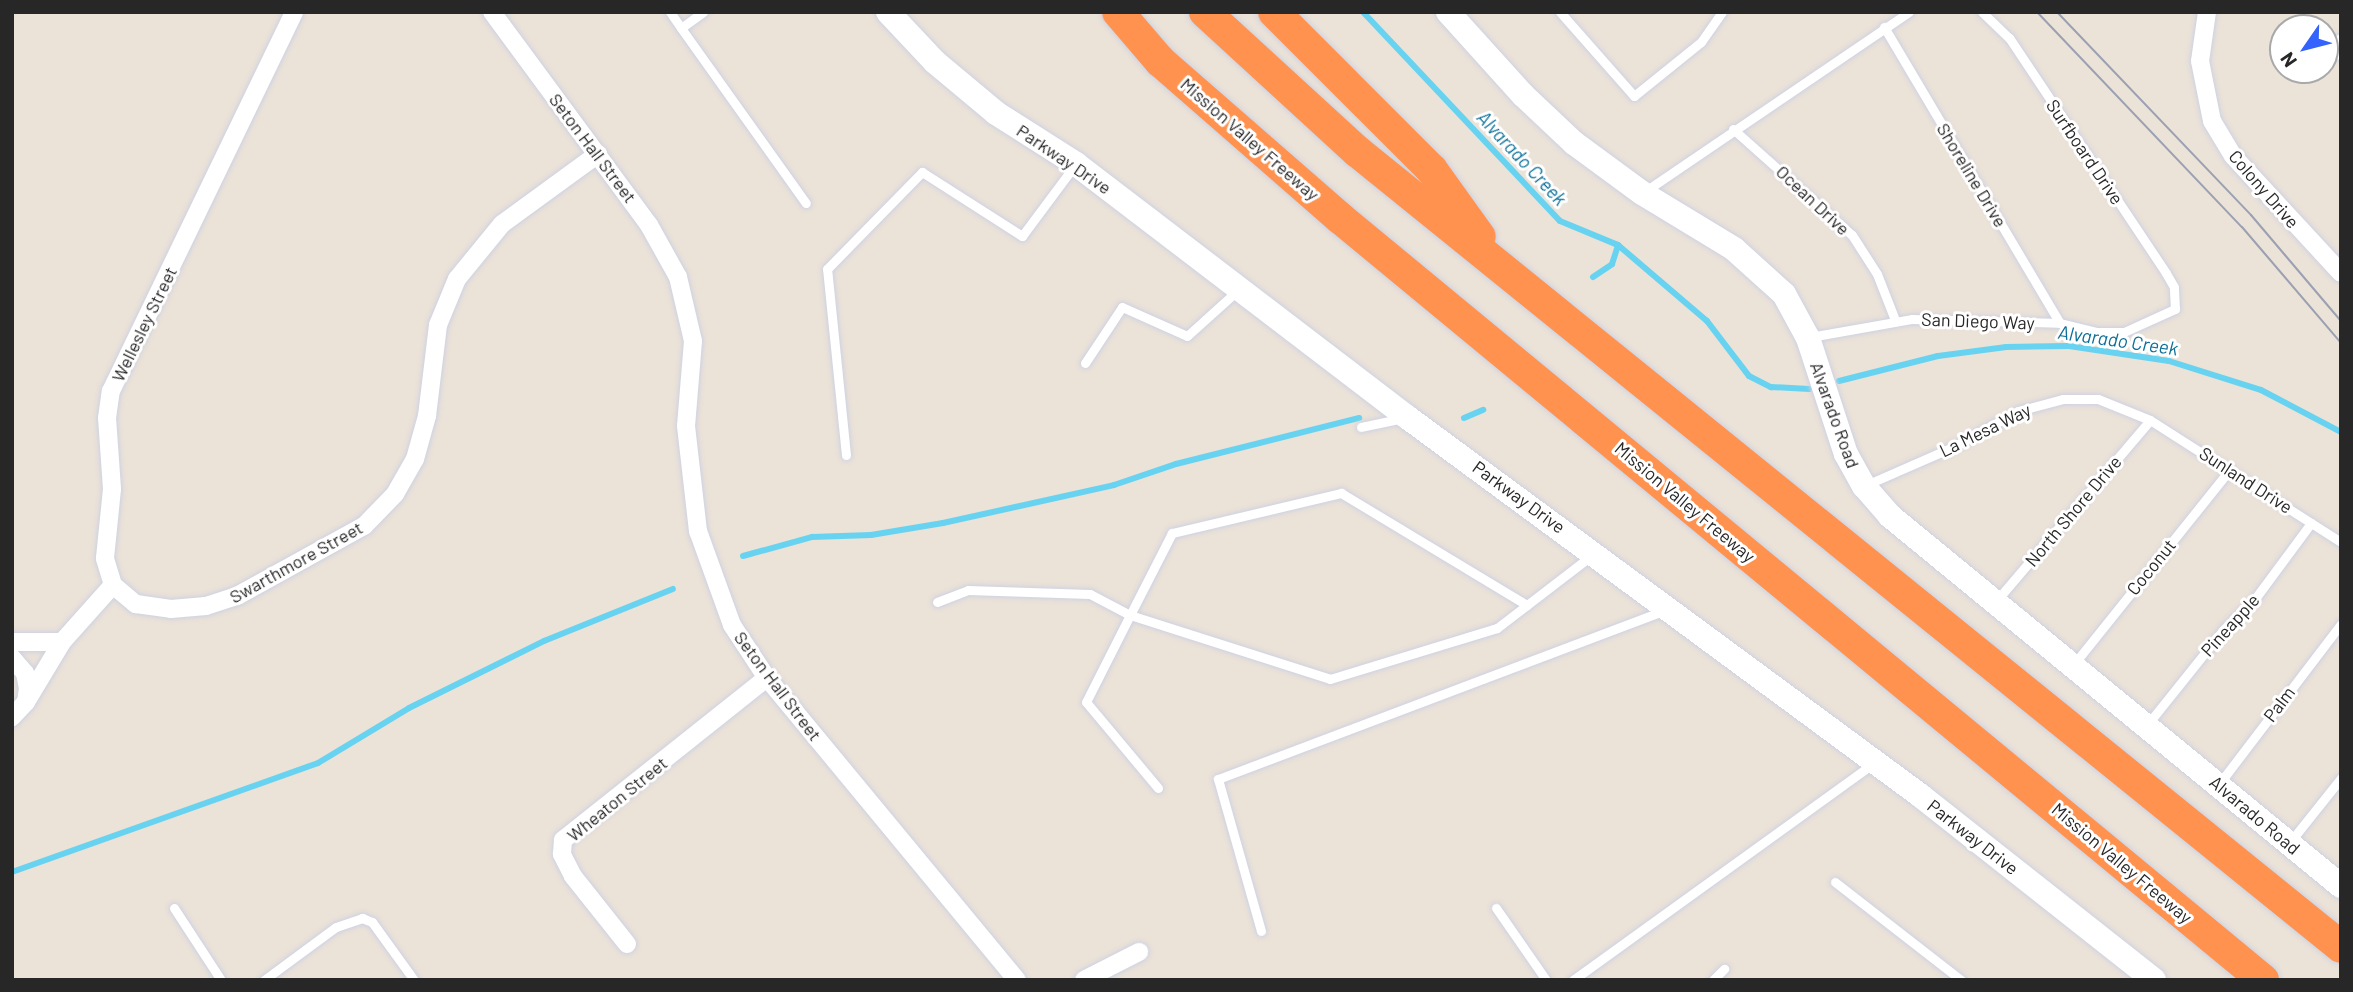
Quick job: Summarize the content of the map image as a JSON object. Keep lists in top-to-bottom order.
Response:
{
  "streets": {
    "highway": ["Mission Valley Freeway"],
    "street": [
      "Seton Hall Street",
      "Parkway Drive",
      "Colony Drive",
      "Wellesley Street",
      "Alvarado Road",
      "Swarthmore Street",
      "Wheaton Street"
    ],
    "lane": [
      "Surfboard Drive",
      "Shoreline Drive",
      "Ocean Drive",
      "San Diego Way",
      "La Mesa Way",
      "Sunland Drive",
      "North Shore Drive",
      "Coconut",
      "Pineapple",
      "Palm"
    ]
  },
  "crossings": [
    ["Seton Hall Street", "Swarthmore Street"],
    ["Seton Hall Street", "Wheaton Street"],
    ["Surfboard Drive", "San Diego Way"],
    ["Shoreline Drive", "San Diego Way"],
    ["Ocean Drive", "San Diego Way"],
    ["San Diego Way", "Alvarado Road"],
    ["Wellesley Street", "Swarthmore Street"],
    ["Alvarado Road", "La Mesa Way"],
    ["Alvarado Road", "North Shore Drive"],
    ["Alvarado Road", "Coconut"],
    ["Alvarado Road", "Pineapple"],
    ["Alvarado Road", "Palm"],
    ["La Mesa Way", "Sunland Drive"],
    ["La Mesa Way", "North Shore Drive"],
    ["Sunland Drive", "North Shore Drive"],
    ["Sunland Drive", "Coconut"],
    ["Sunland Drive", "Pineapple"]
  ],
  "water": ["Alvarado Creek"],
  "north": "bottom left"
}
